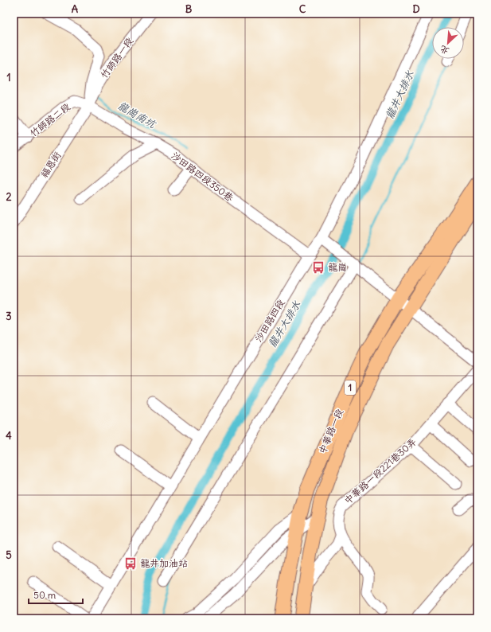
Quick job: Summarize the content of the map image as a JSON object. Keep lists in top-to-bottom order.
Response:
{
  "streets": {
    "main road": ["1", "中華路一段"],
    "street": [
      "竹師路一段",
      "竹師路二段",
      "福恩街",
      "沙田路四段350巷",
      "沙田路四段",
      "中華路一段221巷30弄"
    ]
  },
  "crossings": [
    ["竹師路一段", "竹師路二段"],
    ["竹師路一段", "福恩街"],
    ["竹師路一段", "沙田路四段350巷"],
    ["竹師路二段", "福恩街"],
    ["竹師路二段", "沙田路四段350巷"],
    ["福恩街", "沙田路四段350巷"],
    ["沙田路四段350巷", "沙田路四段"]
  ],
  "water": ["龍井大排水", "龍崗南坑"],
  "places": {
    "bus stop": ["龍崗", "龍井加油站"]
  },
  "scale_bar": "50 m",
  "north": "bottom left",
  "grid": {
    "columns": [
      "A",
      "B",
      "C",
      "D"
    ],
    "rows": [
      "1",
      "2",
      "3",
      "4",
      "5"
    ]
  }
}
